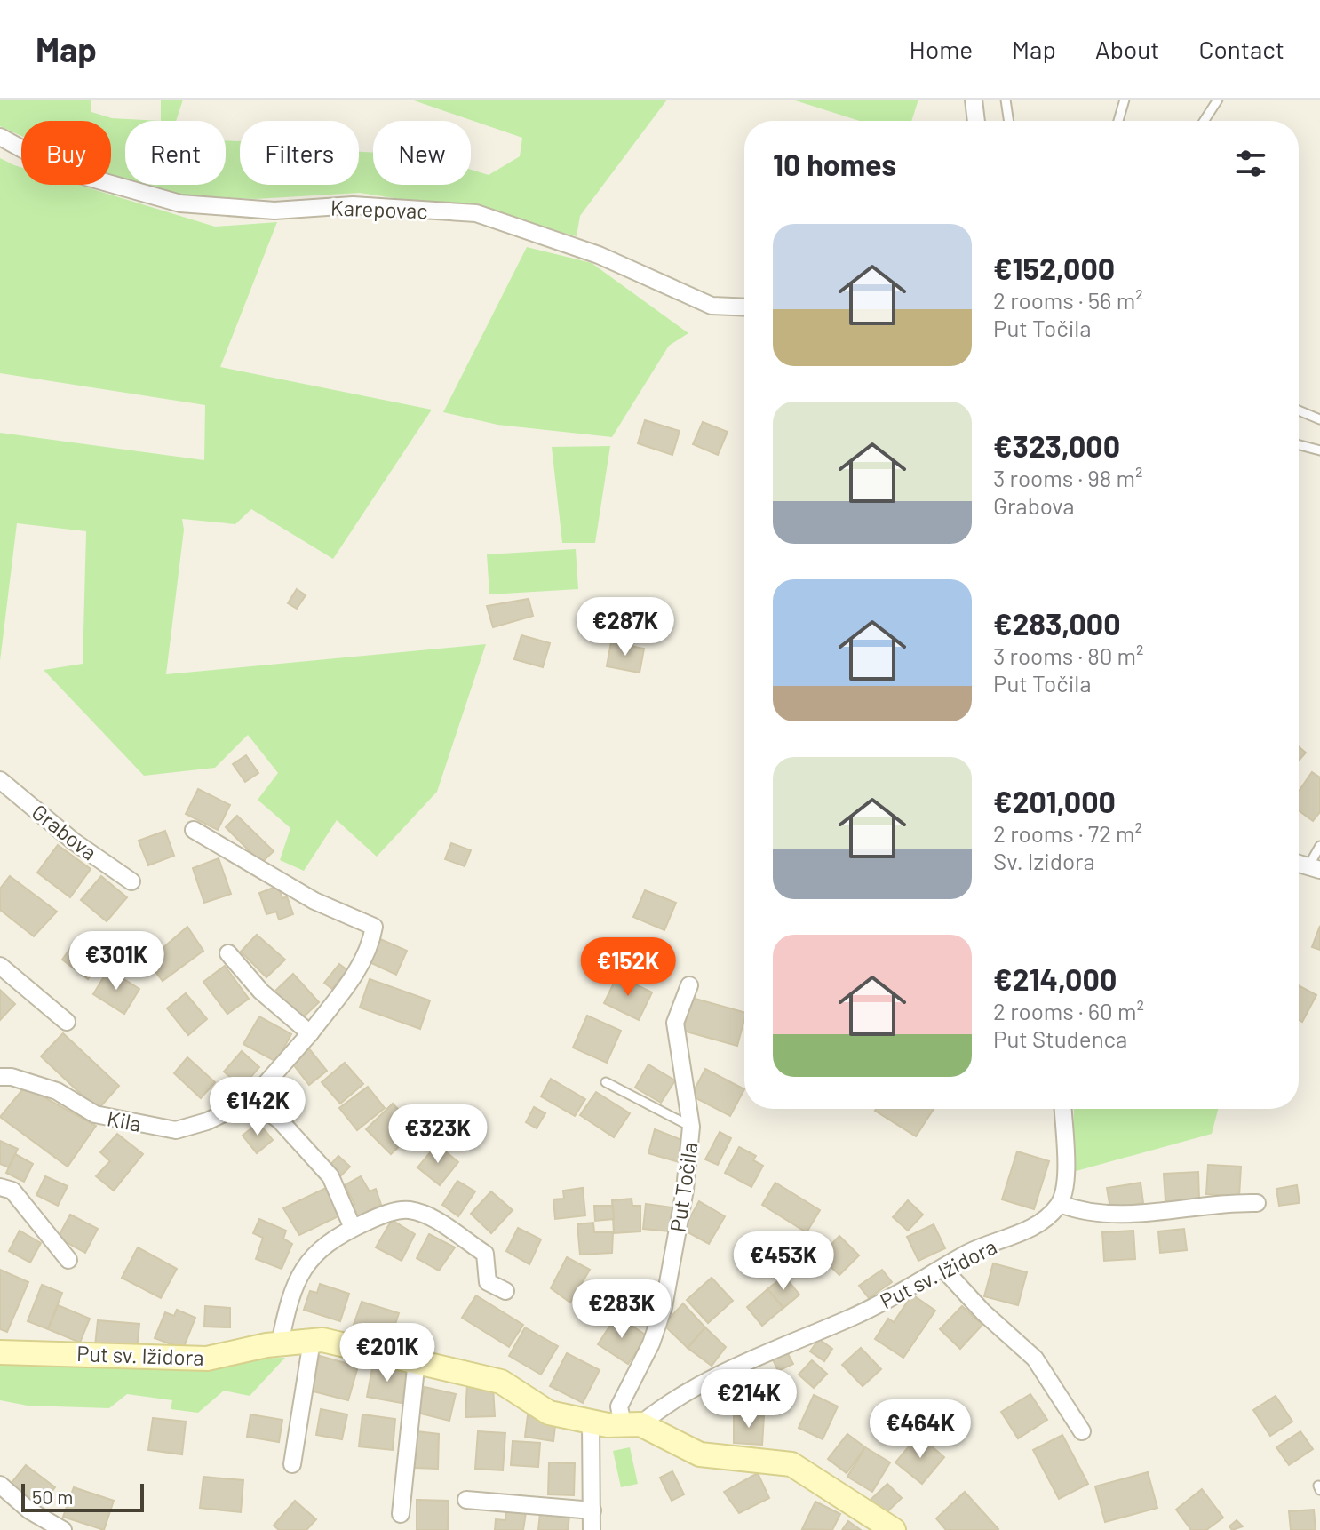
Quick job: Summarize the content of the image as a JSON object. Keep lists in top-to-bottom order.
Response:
{
  "streets": {
    "street": [
      "Karepovac",
      "Grabova",
      "Kila",
      "Put Točila",
      "Put sv. Ižidora"
    ]
  },
  "crossings": [
    ["Put Točila", "Put sv. Ižidora"]
  ],
  "scale_bar": "50 m",
  "page": {
    "header": "Map",
    "nav": [
      "Home",
      "Map",
      "About",
      "Contact"
    ],
    "chip": [
      "Buy",
      "Rent",
      "Filters",
      "New"
    ],
    "heading": "10 homes",
    "list": [
      {
        "name": "€152,000",
        "note": "2 rooms · 56 m² · Put Točila"
      },
      {
        "name": "€323,000",
        "note": "3 rooms · 98 m² · Grabova"
      },
      {
        "name": "€283,000",
        "note": "3 rooms · 80 m² · Put Točila"
      },
      {
        "name": "€201,000",
        "note": "2 rooms · 72 m² · Sv. Izidora"
      },
      {
        "name": "€214,000",
        "note": "2 rooms · 60 m² · Put Studenca"
      }
    ],
    "price": [
      "€287K",
      "€301K",
      "€152K",
      "€142K",
      "€323K",
      "€453K",
      "€283K",
      "€201K",
      "€214K",
      "€464K"
    ],
    "scale": "50 m"
  }
}
